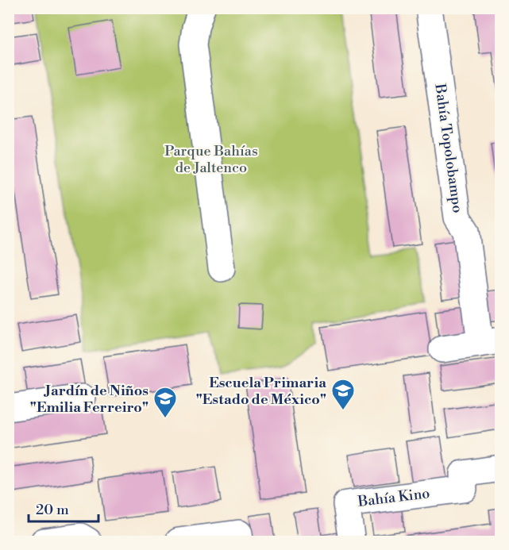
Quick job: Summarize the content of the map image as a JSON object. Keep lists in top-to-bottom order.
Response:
{
  "streets": {
    "street": ["Bahía Topolobampo", "Bahía Kino"]
  },
  "parks": ["Parque Bahías de Jaltenco"],
  "places": {
    "school or university": ["Escuela Primaria \"Estado de México\"", "Jardín de Niños \"Emilia Ferreiro\""]
  },
  "scale_bar": "20 m"
}
